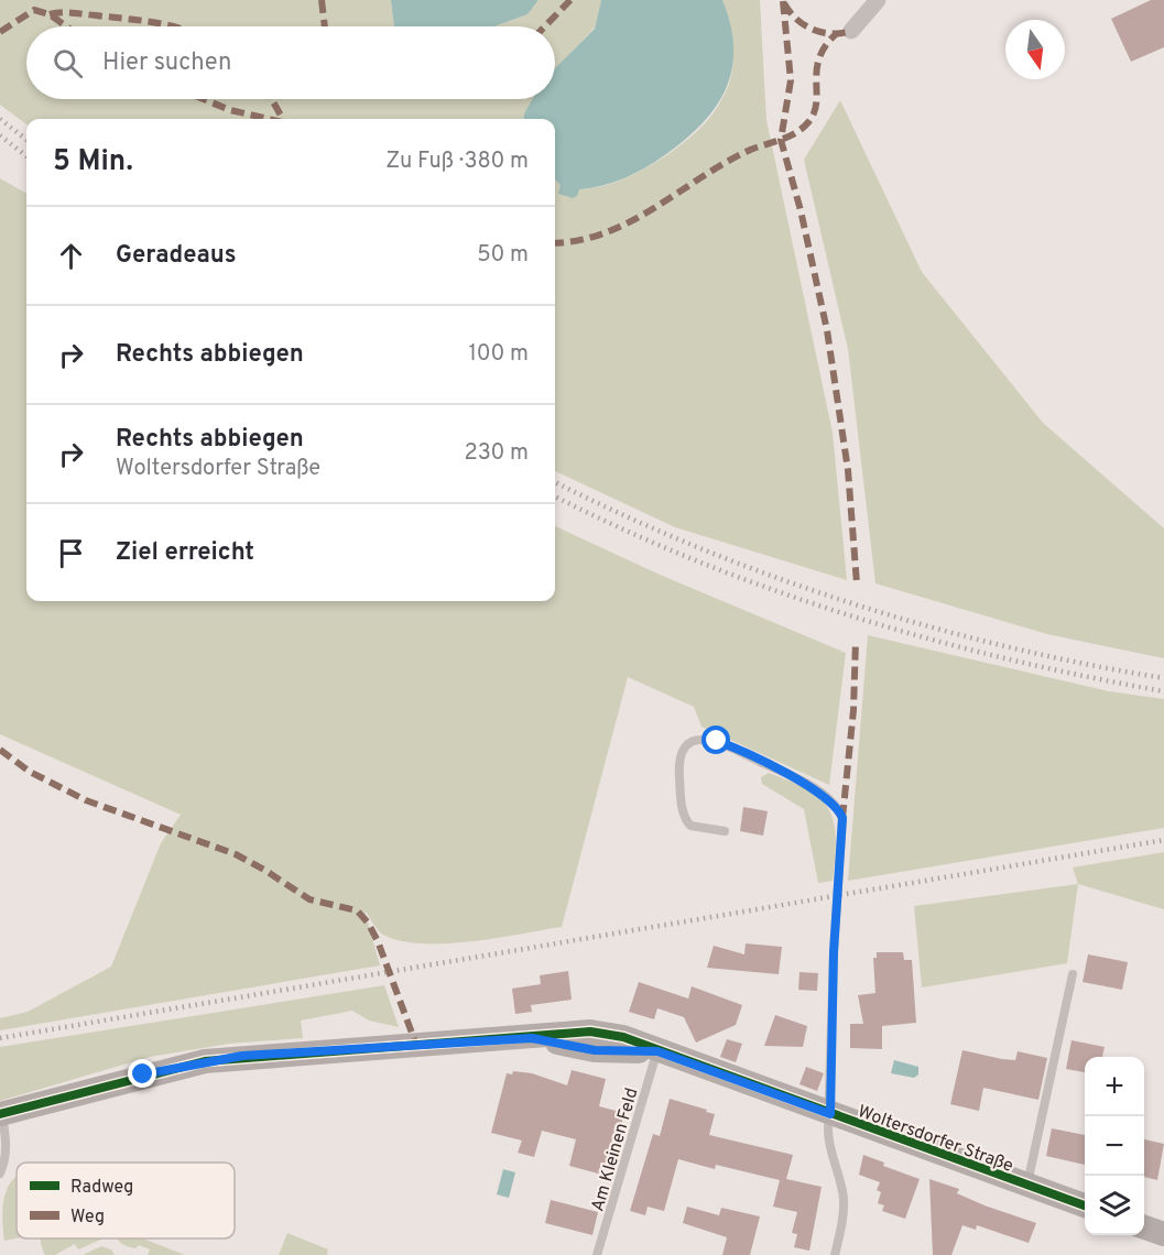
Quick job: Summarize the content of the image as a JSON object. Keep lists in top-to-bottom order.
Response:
{
  "streets": {
    "street": ["Woltersdorfer Straße"],
    "lane": ["Am Kleinen Feld"]
  },
  "crossings": [
    ["Woltersdorfer Straße", "Am Kleinen Feld"]
  ],
  "legend": ["Radweg", "Weg"],
  "north": "bottom",
  "page": {
    "search": "Hier suchen",
    "heading": ["5 Min.", "Zu Fuß · 380 m"],
    "list": [
      ["Geradeaus", "50 m"],
      ["Rechts abbiegen", "100 m"],
      ["Rechts abbiegen", "Woltersdorfer Straße", "230 m"],
      "Ziel erreicht"
    ],
    "map_buttons": ["+", "−"]
  }
}
